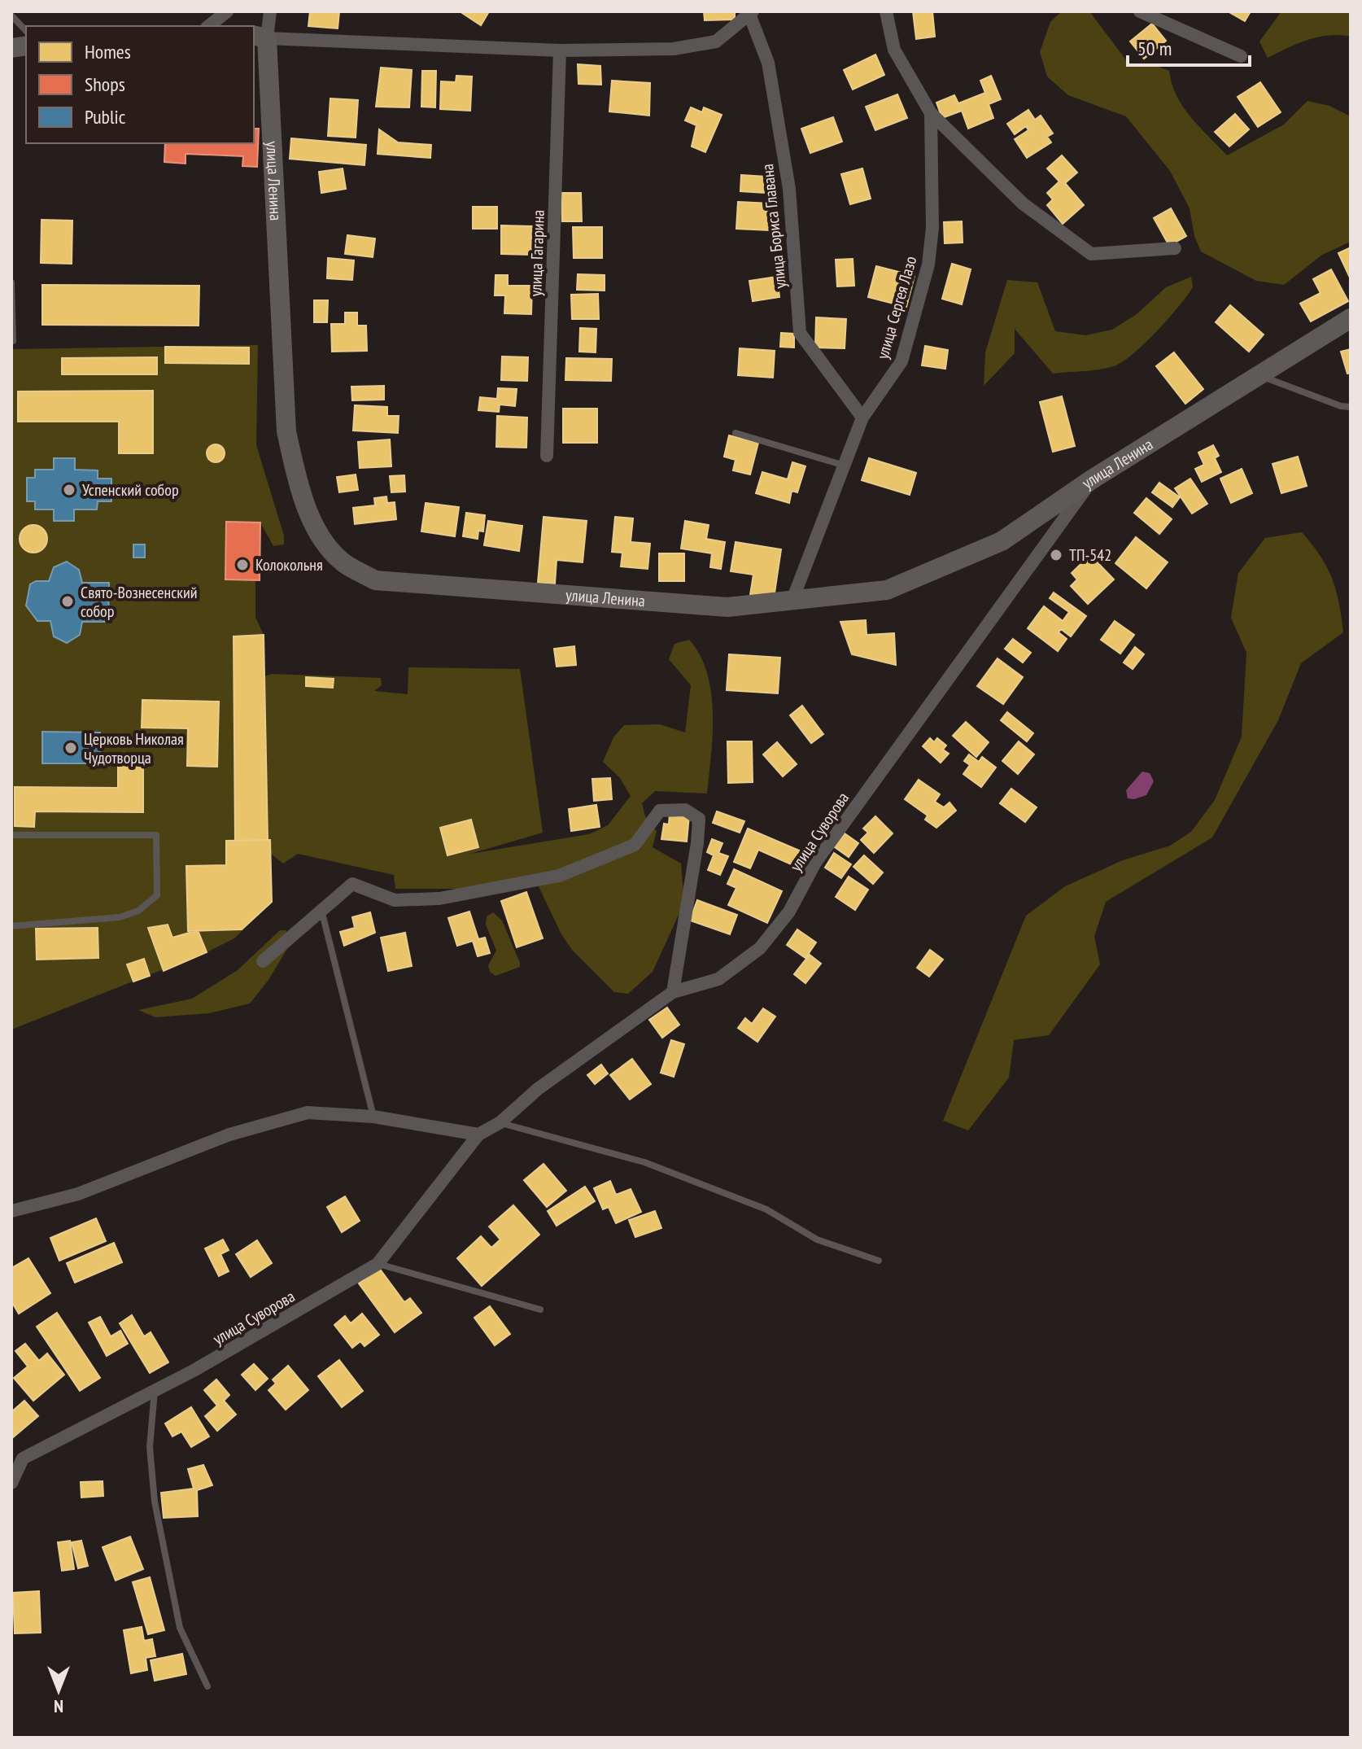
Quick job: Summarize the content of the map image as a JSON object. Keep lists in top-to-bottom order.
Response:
{
  "streets": {
    "main road": ["улица Ленина"],
    "street": [
      "улица Бориса Главана",
      "улица Гагарина",
      "улица Сергея Лазо",
      "улица Суворова"
    ]
  },
  "crossings": [
    ["улица Ленина", "улица Бориса Главана"],
    ["улица Ленина", "улица Сергея Лазо"],
    ["улица Ленина", "улица Суворова"],
    ["улица Бориса Главана", "улица Гагарина"],
    ["улица Бориса Главана", "улица Сергея Лазо"]
  ],
  "places": [
    "Успенский собор",
    "ТП-542",
    "Колокольня",
    "Свято-Вознесенский собор",
    "Церковь Николая Чудотворца"
  ],
  "legend": ["Homes", "Shops", "Public"],
  "scale_bar": "50 m",
  "north": "bottom"
}
